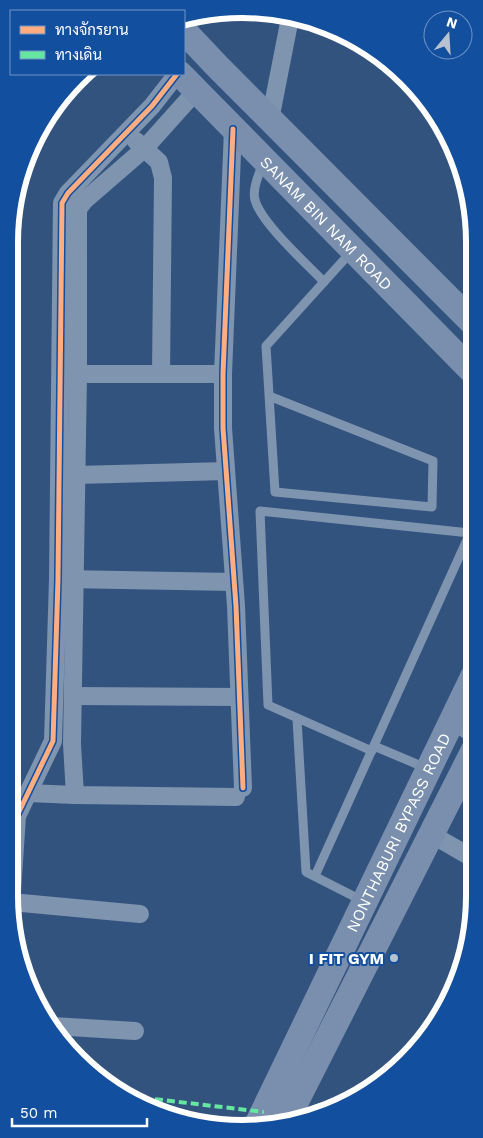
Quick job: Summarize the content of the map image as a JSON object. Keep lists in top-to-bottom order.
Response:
{
  "streets": {
    "main road": ["SANAM BIN NAM ROAD", "NONTHABURI BYPASS ROAD"]
  },
  "places": ["I FIT GYM"],
  "legend": ["ทางจักรยาน", "ทางเดิน"],
  "scale_bar": "50 m",
  "north": "top"
}
